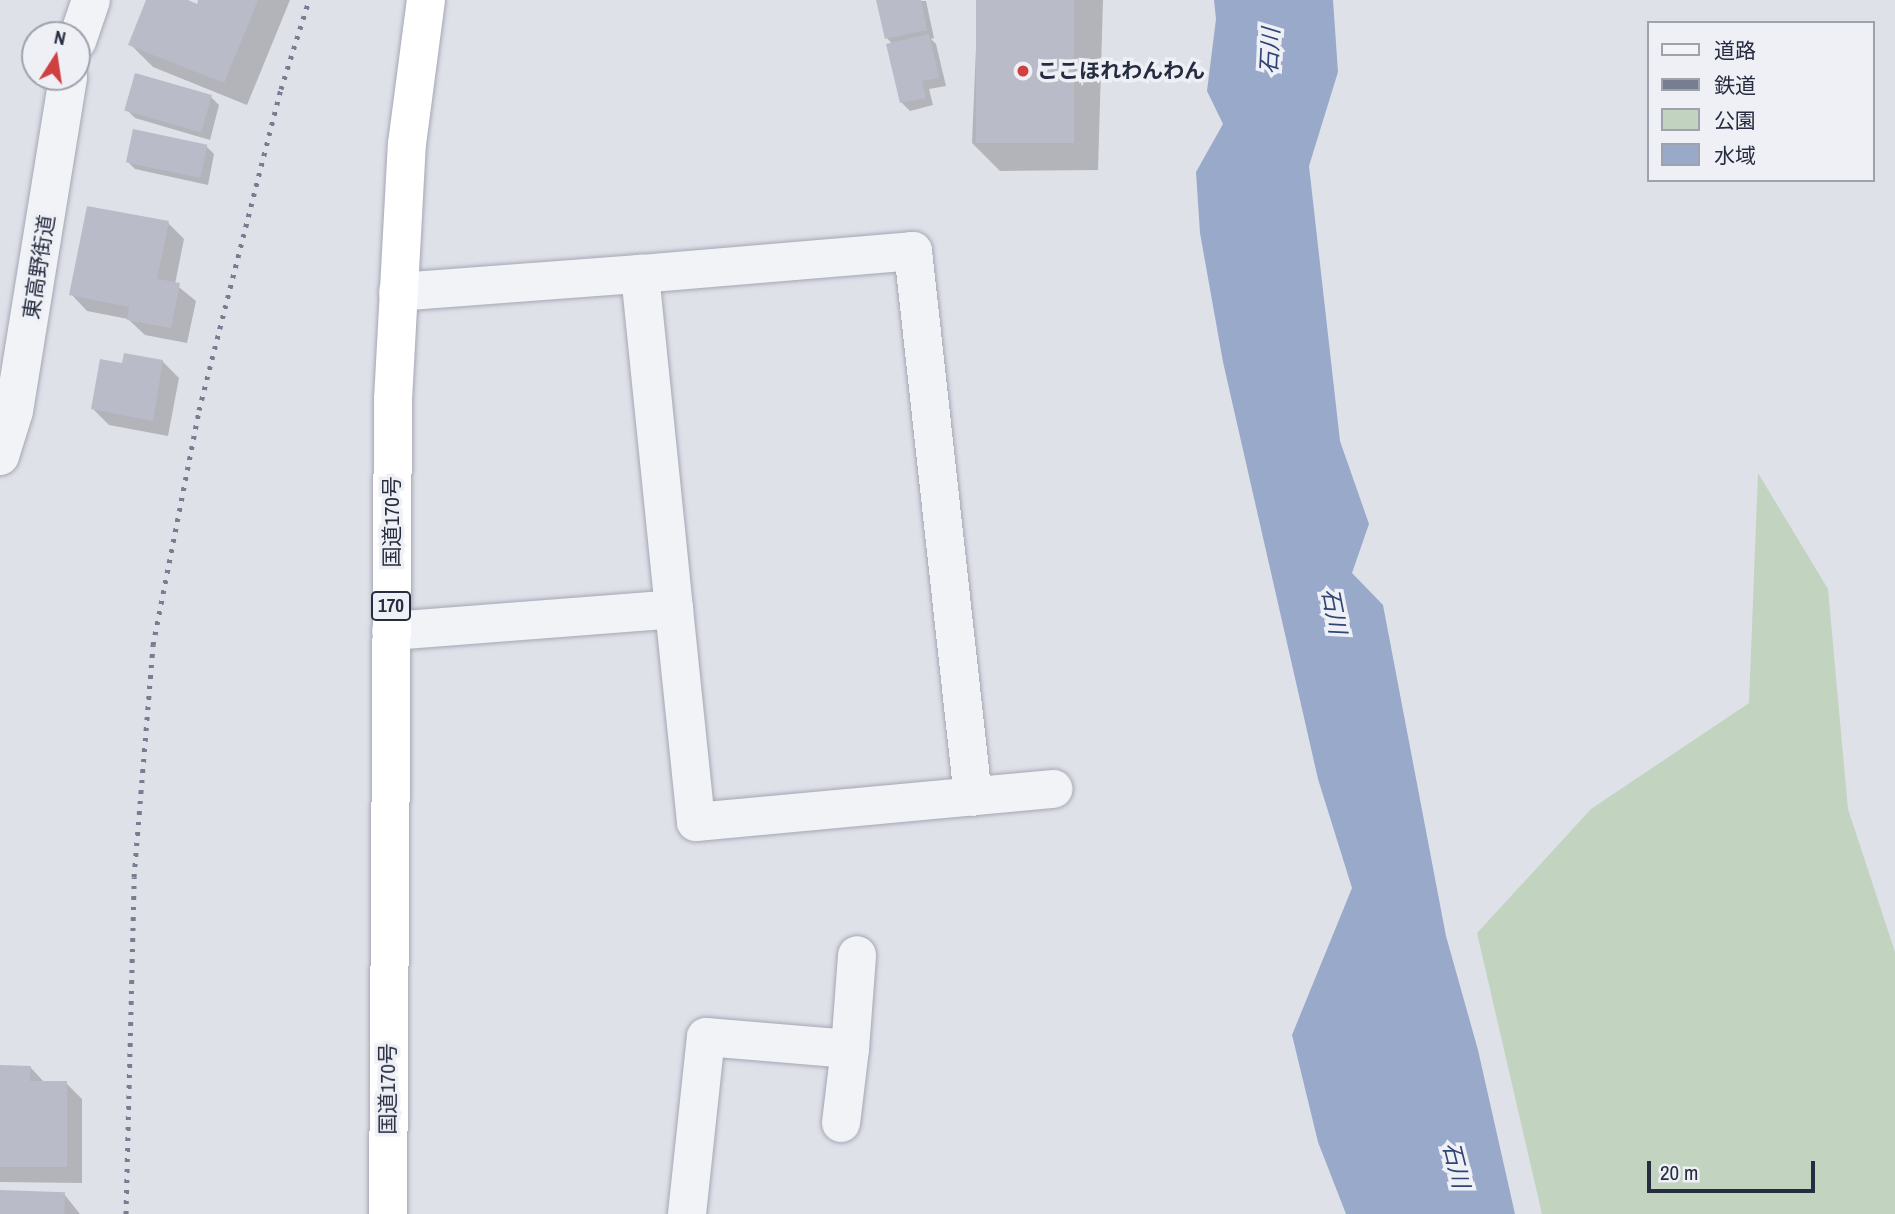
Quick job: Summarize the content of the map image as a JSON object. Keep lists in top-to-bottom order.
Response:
{
  "streets": {
    "highway": ["国道170号", "170"],
    "street": ["東高野街道"]
  },
  "water": ["石川"],
  "places": ["ここほれわんわん"],
  "legend": [
    "道路",
    "鉄道",
    "公園",
    "水域"
  ],
  "scale_bar": "20 m",
  "north": "top"
}
